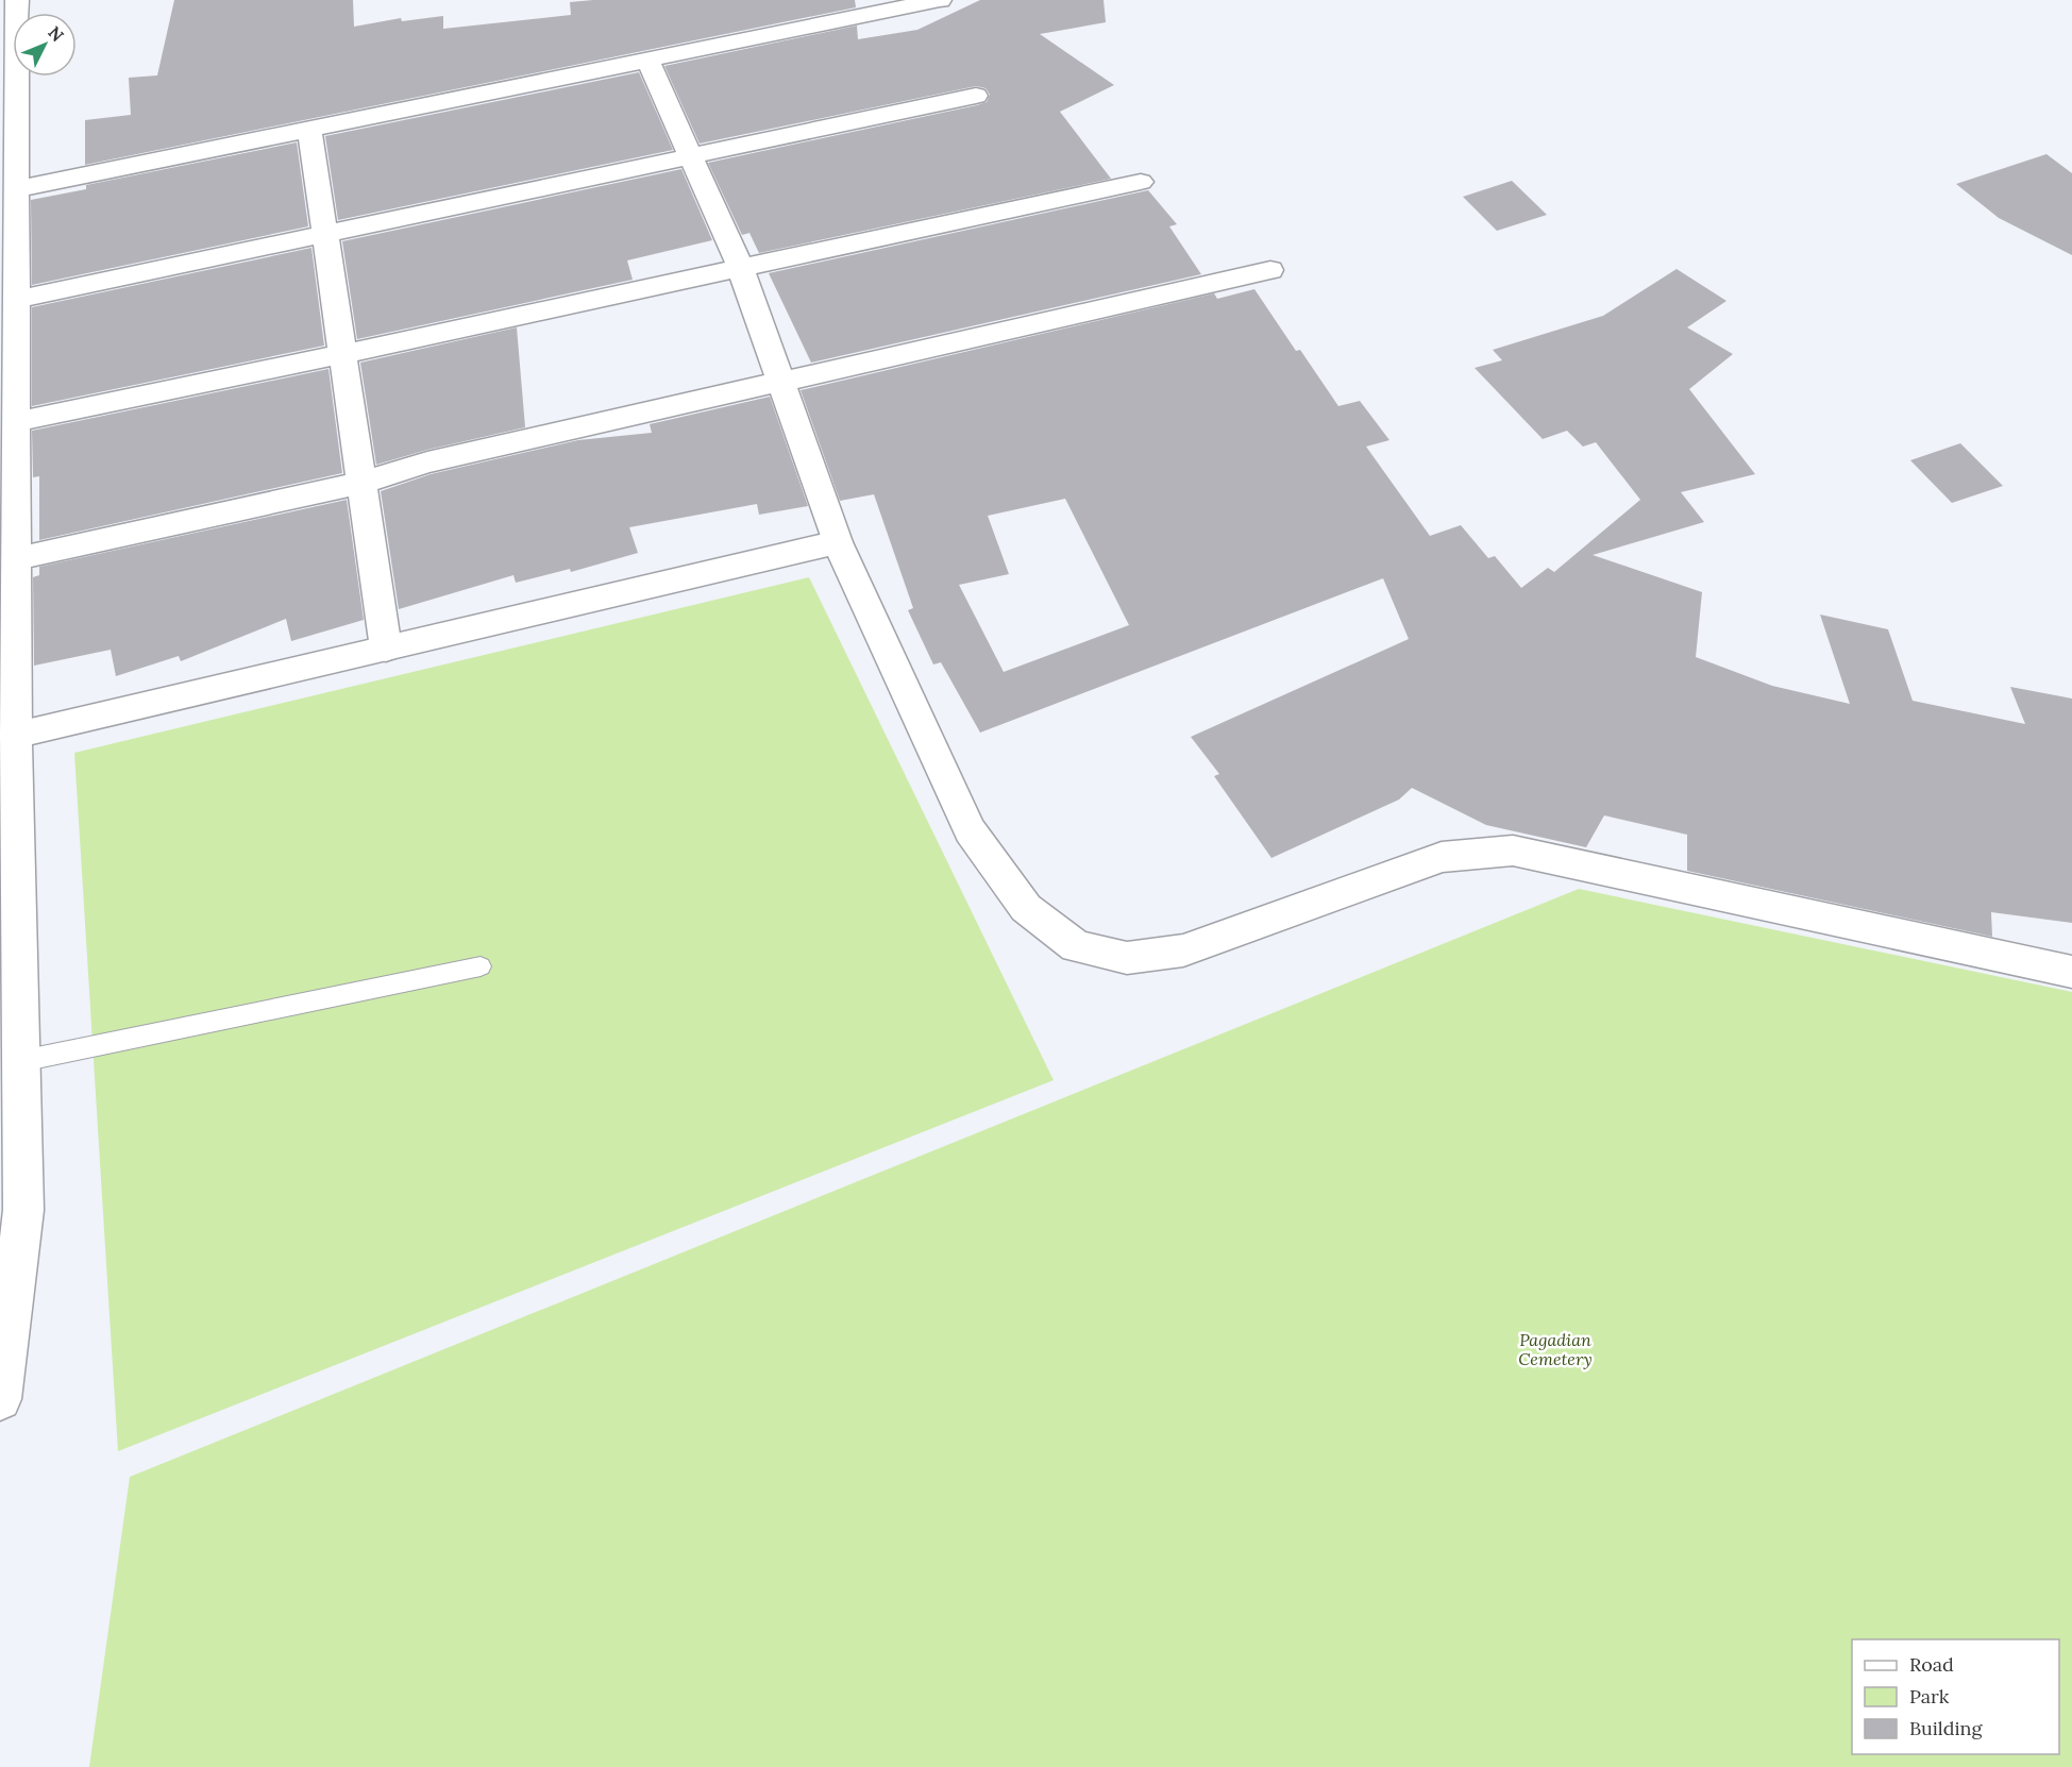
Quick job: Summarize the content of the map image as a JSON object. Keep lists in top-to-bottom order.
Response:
{
  "parks": ["Pagadian Cemetery"],
  "legend": ["Road", "Park", "Building"],
  "north": "top right"
}
